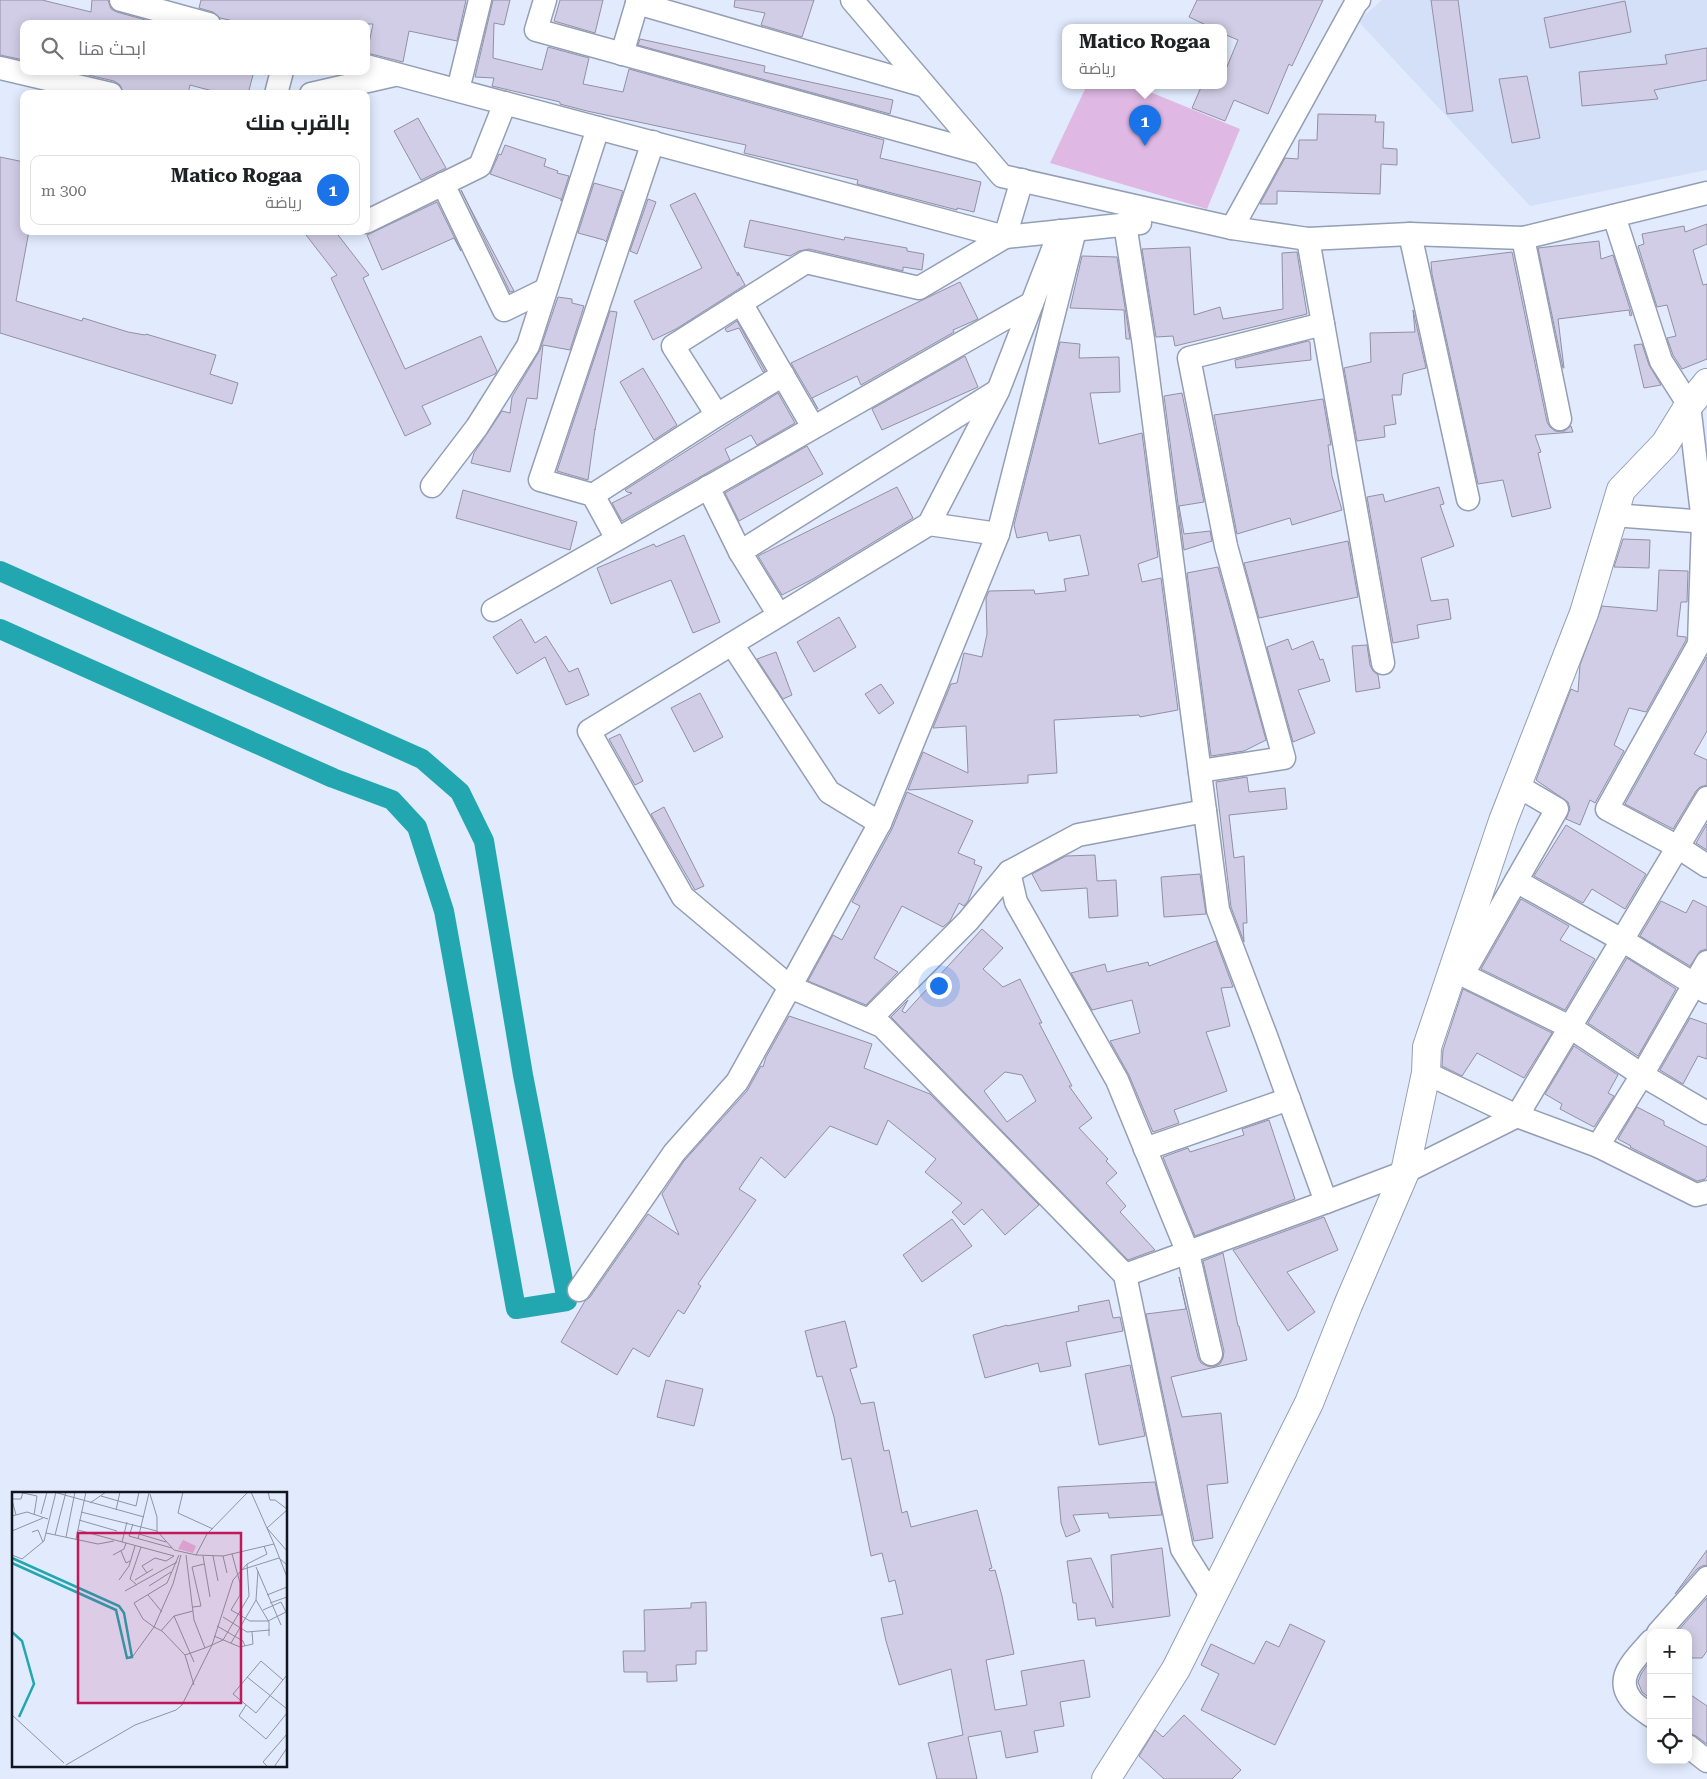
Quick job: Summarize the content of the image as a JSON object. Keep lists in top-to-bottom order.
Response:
{
  "page": {
    "search": "ابحث هنا",
    "popup": ["Matico Rogaa", "رياضة"],
    "heading": "بالقرب منك",
    "pins": "1",
    "list": [
      {
        "mark": "1",
        "name": "Matico Rogaa",
        "note": "رياضة",
        "value": "300 m"
      }
    ],
    "map_buttons": ["+", "−"]
  }
}
